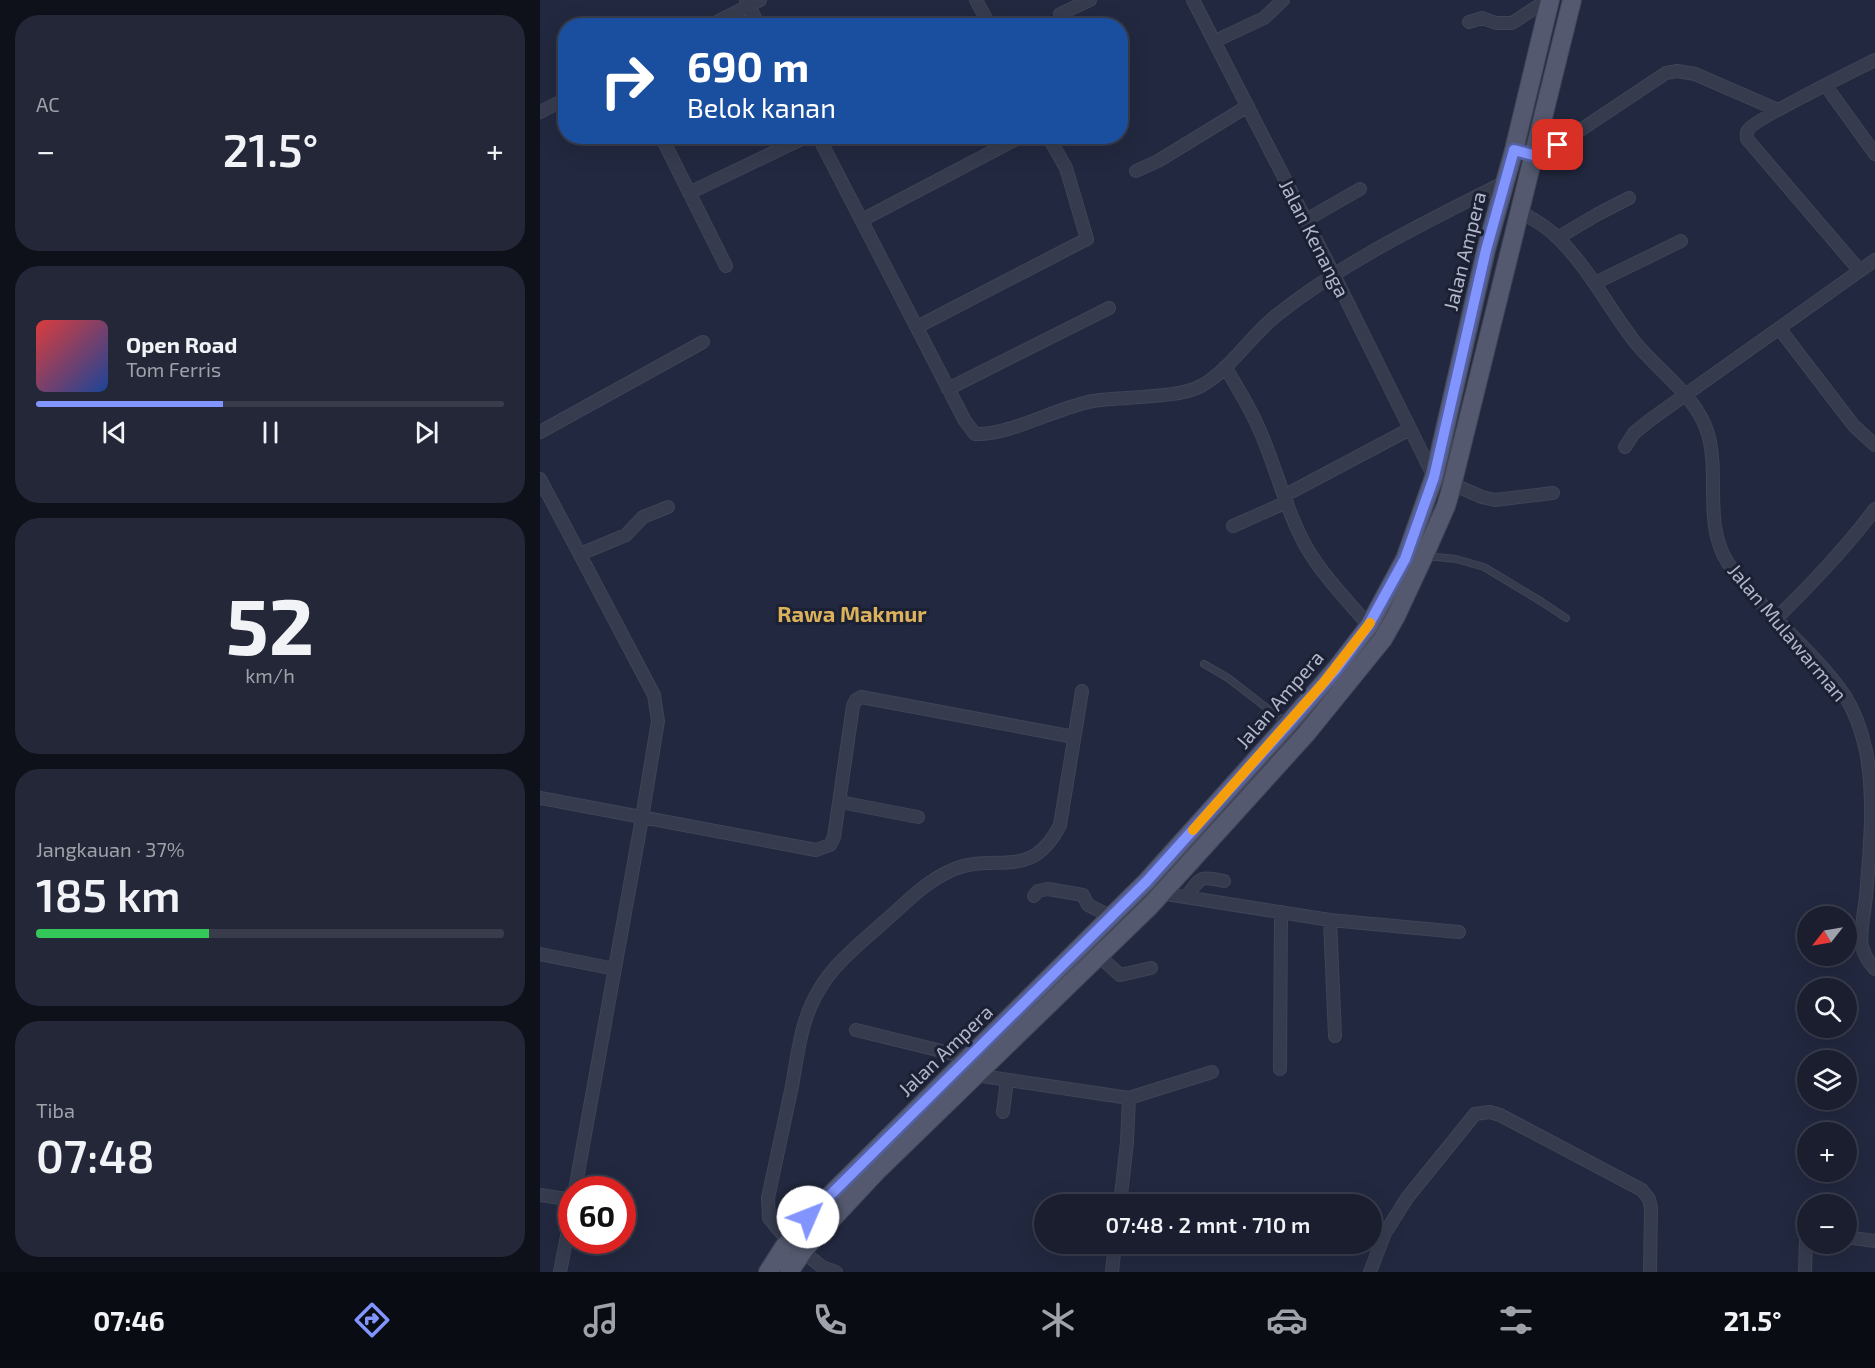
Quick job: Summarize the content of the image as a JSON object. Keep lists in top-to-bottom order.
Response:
{
  "streets": {
    "main road": ["Jalan Ampera"],
    "street": ["Jalan Kenanga", "Jalan Mulawarman"]
  },
  "crossings": [
    ["Jalan Kenanga", "Jalan Ampera"],
    ["Jalan Ampera", "Jalan Mulawarman"]
  ],
  "districts": ["Rawa Makmur"],
  "north": "bottom left",
  "page": {
    "tile": [
      "AC",
      ["52", "km/h"],
      ["Jangkauan · 37%", "185 km"],
      ["Tiba", "07:48"]
    ],
    "turn": ["690 m", "Belok kanan"],
    "heat": ["−", "21.5°", "+"],
    "song": ["Open Road", "Tom Ferris"],
    "map_buttons": ["+", "−"],
    "limit": "60",
    "trip": "07:48 · 2 mnt · 710 m",
    "tabs": ["07:46", "21.5°"]
  }
}
